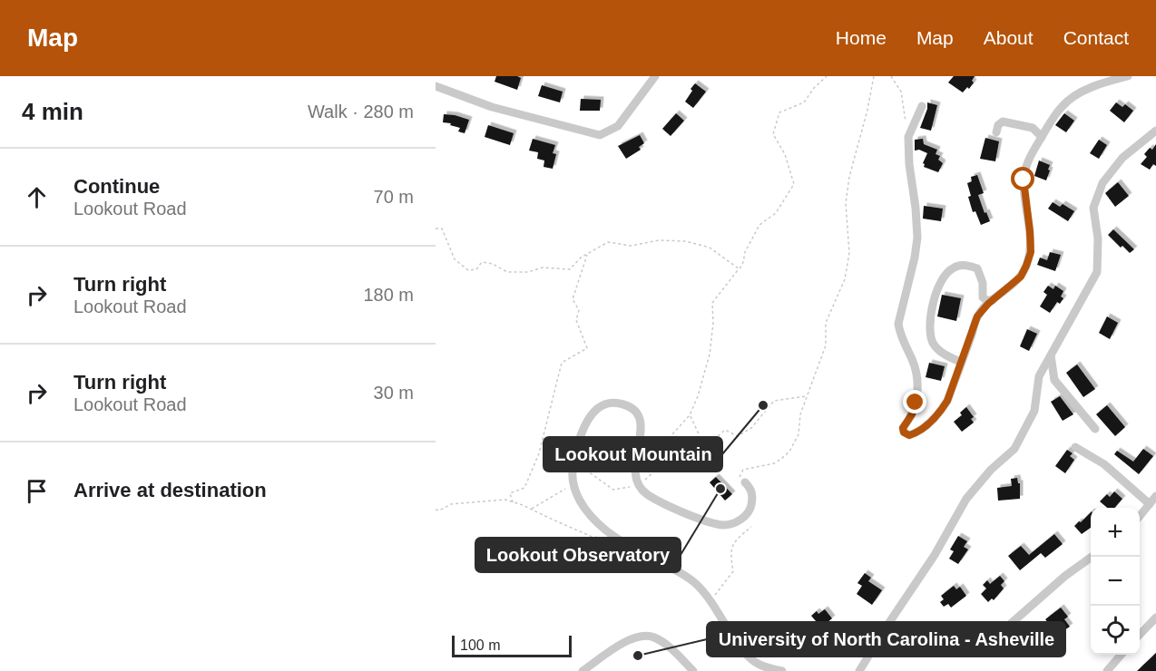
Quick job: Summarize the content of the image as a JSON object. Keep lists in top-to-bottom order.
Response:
{
  "places": ["Lookout Mountain", "Lookout Observatory", "University of North Carolina - Asheville"],
  "scale_bar": "100 m",
  "page": {
    "header": "Map",
    "nav": [
      "Home",
      "Map",
      "About",
      "Contact"
    ],
    "heading": ["4 min", "Walk · 280 m"],
    "list": [
      ["Continue", "Lookout Road", "70 m"],
      ["Turn right", "Lookout Road", "180 m"],
      ["Turn right", "Lookout Road", "30 m"],
      "Arrive at destination"
    ],
    "map_buttons": ["+", "−"],
    "scale": "100 m"
  }
}
